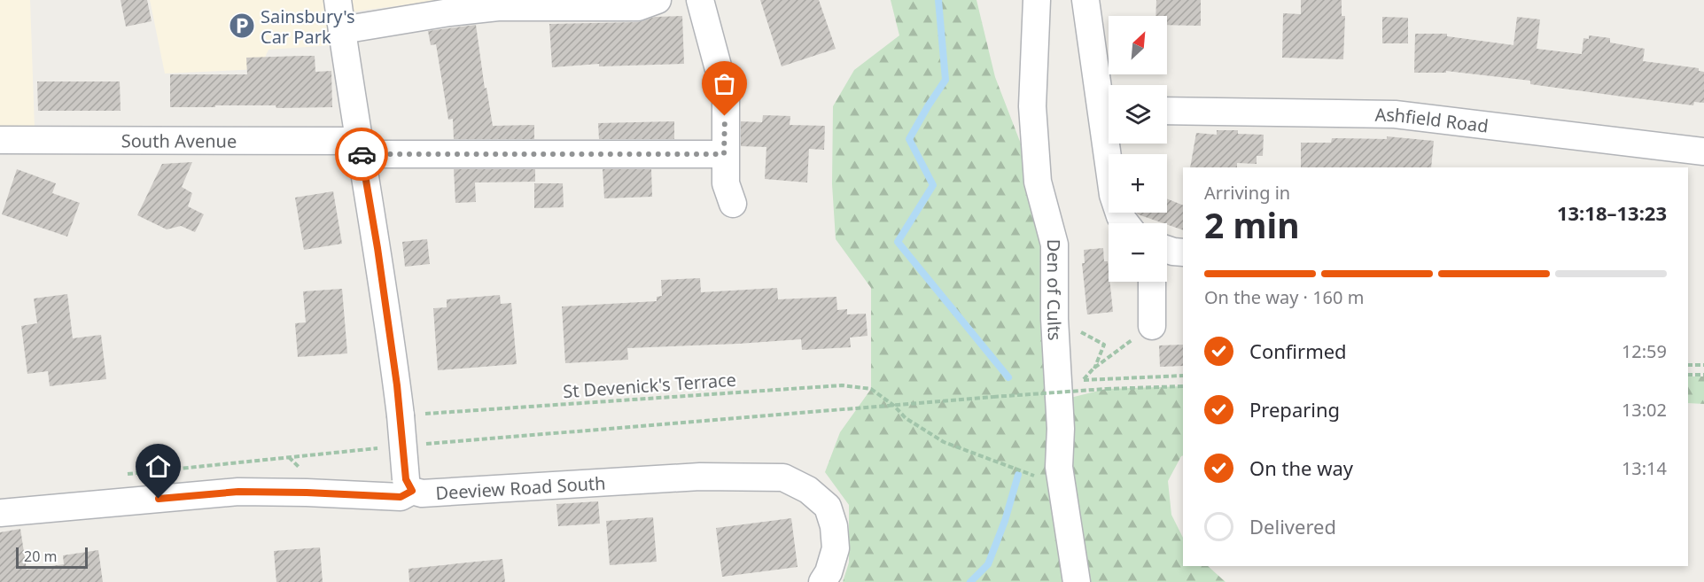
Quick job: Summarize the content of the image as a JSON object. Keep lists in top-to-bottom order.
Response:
{
  "streets": {
    "street": [
      "Ashfield Road",
      "South Avenue",
      "Den of Cults",
      "Deeview Road South"
    ],
    "path": ["St Devenick's Terrace"]
  },
  "crossings": [
    ["Den of Cults", "St Devenick's Terrace"]
  ],
  "places": {
    "parking": ["Sainsbury's Car Park"]
  },
  "scale_bar": "20 m",
  "north": "top right",
  "page": {
    "map_buttons": ["+", "−"],
    "heading": ["2 min", "Arriving in", "13:18–13:23"],
    "bar": "On the way · 160 m",
    "list": [
      ["Confirmed", "12:59"],
      ["Preparing", "13:02"],
      ["On the way", "13:14"],
      "Delivered"
    ],
    "scale": "20 m"
  }
}
